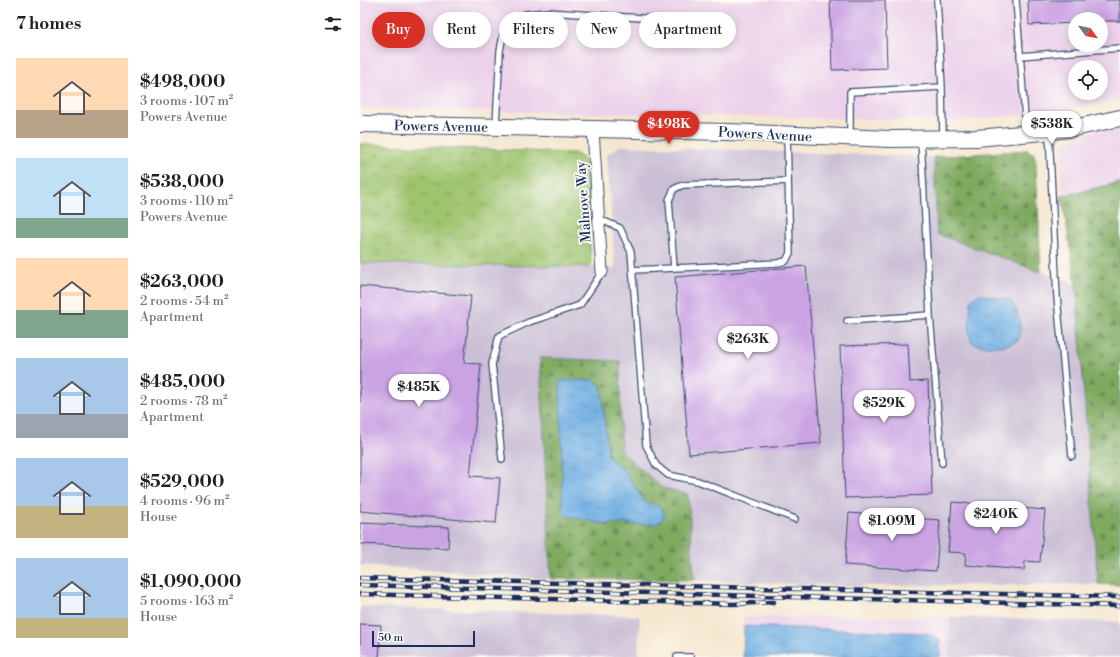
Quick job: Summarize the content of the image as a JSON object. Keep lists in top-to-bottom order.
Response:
{
  "streets": {
    "street": ["Powers Avenue", "Malnove Way"]
  },
  "crossings": [
    ["Powers Avenue", "Malnove Way"]
  ],
  "scale_bar": "50 m",
  "north": "bottom right",
  "page": {
    "heading": "7 homes",
    "chip": [
      "Buy",
      "Rent",
      "Filters",
      "New",
      "Apartment"
    ],
    "list": [
      {
        "name": "$498,000",
        "note": "3 rooms · 107 m² · Powers Avenue"
      },
      {
        "name": "$538,000",
        "note": "3 rooms · 110 m² · Powers Avenue"
      },
      {
        "name": "$263,000",
        "note": "2 rooms · 54 m² · Apartment"
      },
      {
        "name": "$485,000",
        "note": "2 rooms · 78 m² · Apartment"
      },
      {
        "name": "$529,000",
        "note": "4 rooms · 96 m² · House"
      },
      {
        "name": "$1,090,000",
        "note": "5 rooms · 163 m² · House"
      }
    ],
    "price": [
      "$498K",
      "$538K",
      "$263K",
      "$485K",
      "$529K",
      "$240K",
      "$1.09M"
    ],
    "scale": "50 m"
  }
}
